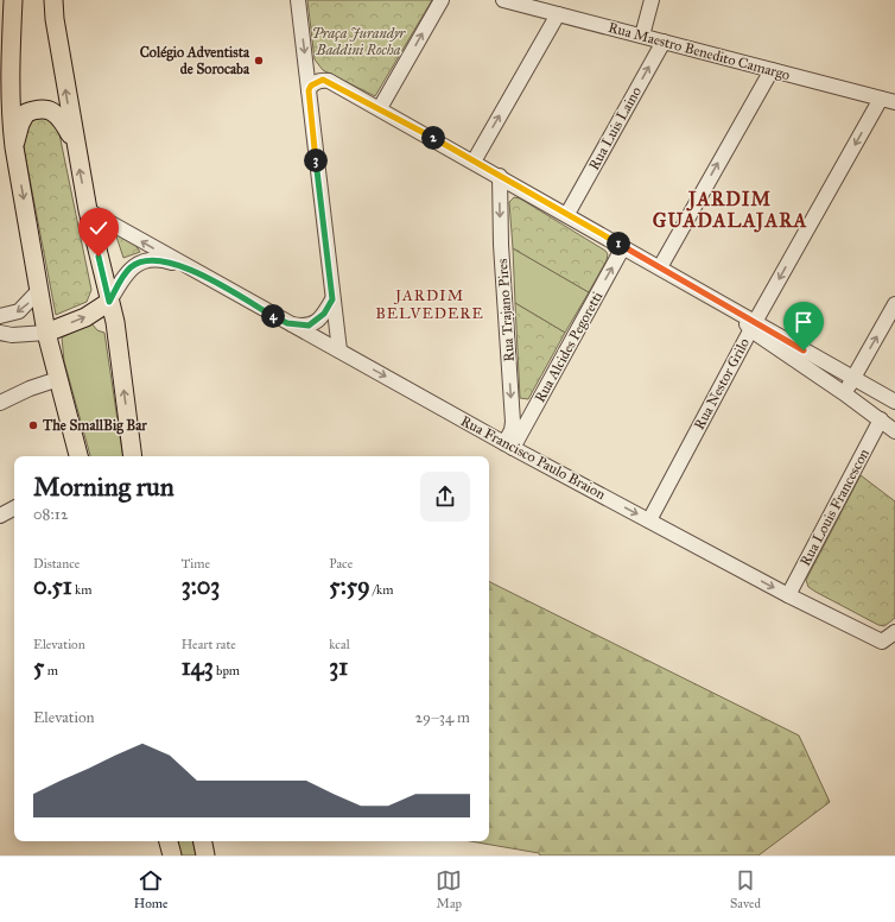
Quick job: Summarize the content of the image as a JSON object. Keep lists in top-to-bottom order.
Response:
{
  "streets": {
    "street": [
      "Rua Maestro Benedito Camargo",
      "Rua Luis Laino",
      "Rua Trajano Pires",
      "Rua Alcides Pegoretti",
      "Rua Nestor Grilo",
      "Rua Francisco Paulo Braion",
      "Rua Louis Francescon"
    ]
  },
  "crossings": [
    ["Rua Maestro Benedito Camargo", "Rua Luis Laino"],
    ["Rua Maestro Benedito Camargo", "Rua Nestor Grilo"],
    ["Rua Trajano Pires", "Rua Alcides Pegoretti"],
    ["Rua Trajano Pires", "Rua Francisco Paulo Braion"],
    ["Rua Alcides Pegoretti", "Rua Francisco Paulo Braion"],
    ["Rua Nestor Grilo", "Rua Francisco Paulo Braion"],
    ["Rua Francisco Paulo Braion", "Rua Louis Francescon"]
  ],
  "one_way": ["Rua Trajano Pires", "Rua Alcides Pegoretti"],
  "districts": ["JARDIM GUADALAJARA", "JARDIM BELVEDERE"],
  "parks": ["Praça Jurandyr Baddini Rocha"],
  "places": ["Colégio Adventista de Sorocaba", "The SmallBig Bar"],
  "page": {
    "pins": [
      "2",
      "3",
      "1",
      "4"
    ],
    "heading": ["Morning run", "08:12"],
    "stats": [
      ["Distance", "0.51 km"],
      ["Time", "3:03"],
      ["Pace", "5:59 /km"],
      ["Elevation", "5 m"],
      ["Heart rate", "143 bpm"],
      ["kcal", "31"]
    ],
    "chart": ["Elevation", "29–34 m"],
    "tabs": ["Home", "Map", "Saved"]
  }
}
